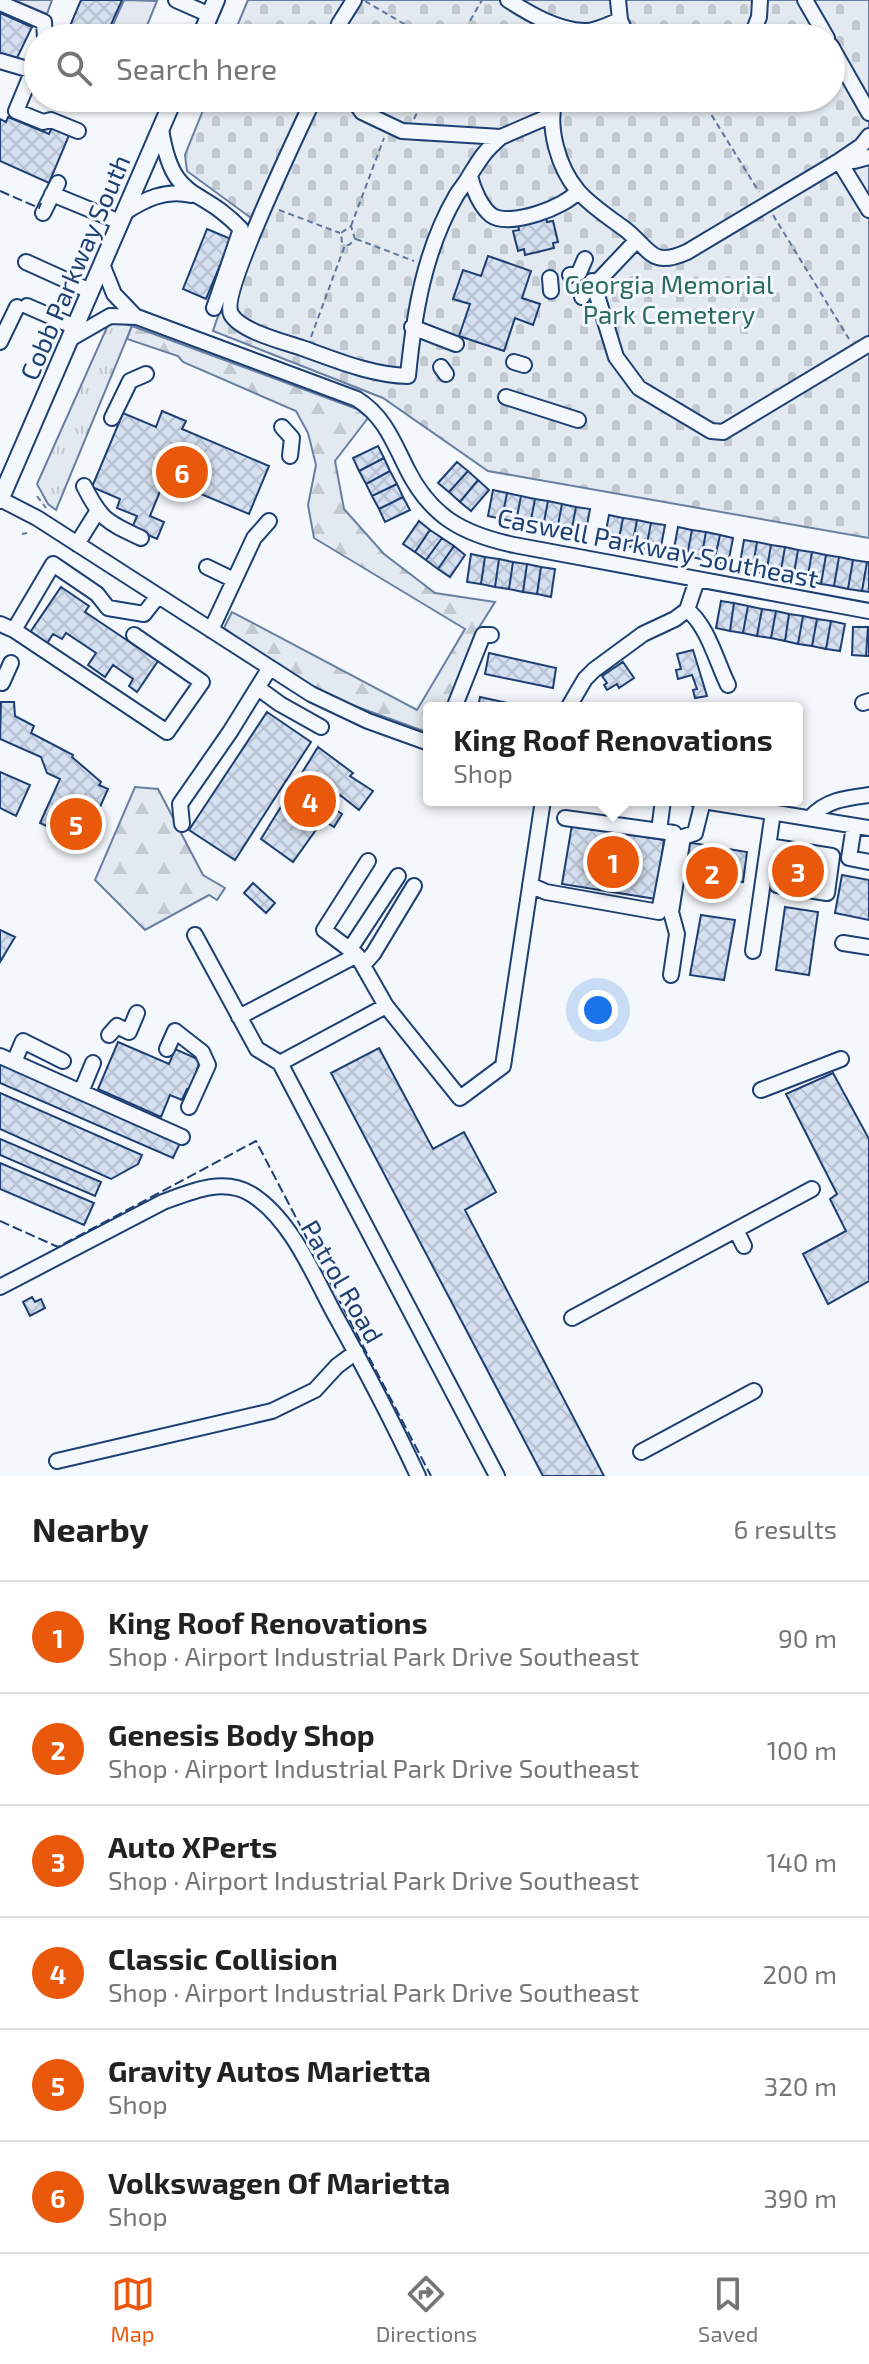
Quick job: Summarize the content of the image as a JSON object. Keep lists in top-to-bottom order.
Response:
{
  "streets": {
    "main road": ["Cobb Parkway South"],
    "street": ["Caswell Parkway Southeast", "Patrol Road"]
  },
  "crossings": [
    ["Cobb Parkway South", "Caswell Parkway Southeast"]
  ],
  "parks": ["Georgia Memorial Park Cemetery"],
  "page": {
    "search": "Search here",
    "pins": [
      "6",
      "4",
      "5",
      "1",
      "3",
      "2"
    ],
    "popup": ["King Roof Renovations", "Shop"],
    "heading": ["Nearby", "6 results"],
    "list": [
      {
        "mark": "1",
        "name": "King Roof Renovations",
        "note": "Shop · Airport Industrial Park Drive Southeast",
        "value": "90 m"
      },
      {
        "mark": "2",
        "name": "Genesis Body Shop",
        "note": "Shop · Airport Industrial Park Drive Southeast",
        "value": "100 m"
      },
      {
        "mark": "3",
        "name": "Auto XPerts",
        "note": "Shop · Airport Industrial Park Drive Southeast",
        "value": "140 m"
      },
      {
        "mark": "4",
        "name": "Classic Collision",
        "note": "Shop · Airport Industrial Park Drive Southeast",
        "value": "200 m"
      },
      {
        "mark": "5",
        "name": "Gravity Autos Marietta",
        "note": "Shop",
        "value": "320 m"
      },
      {
        "mark": "6",
        "name": "Volkswagen Of Marietta",
        "note": "Shop",
        "value": "390 m"
      }
    ],
    "nav": ["Map", "Directions", "Saved"]
  }
}
